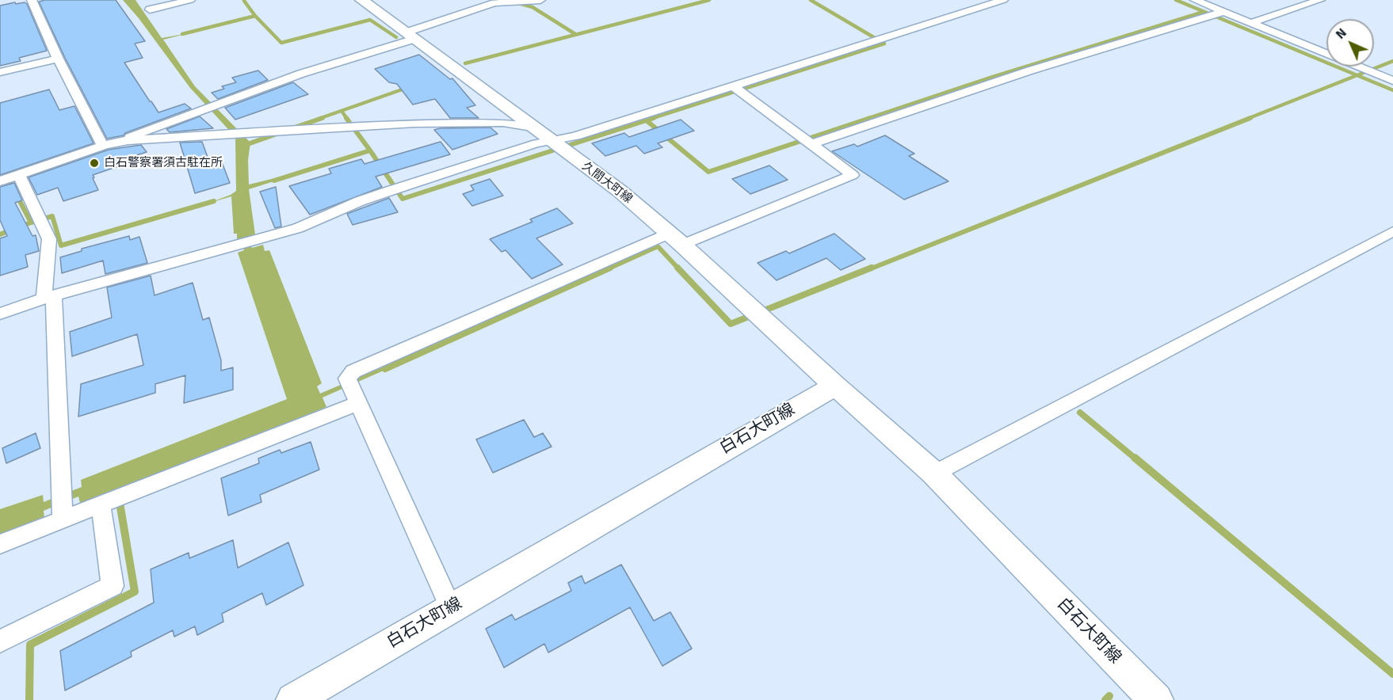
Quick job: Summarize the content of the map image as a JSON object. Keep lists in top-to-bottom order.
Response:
{
  "streets": {
    "main road": ["久間大町線", "白石大町線"]
  },
  "crossings": [
    ["久間大町線", "白石大町線"]
  ],
  "places": ["白石警察署須古駐在所"],
  "north": "top left"
}
